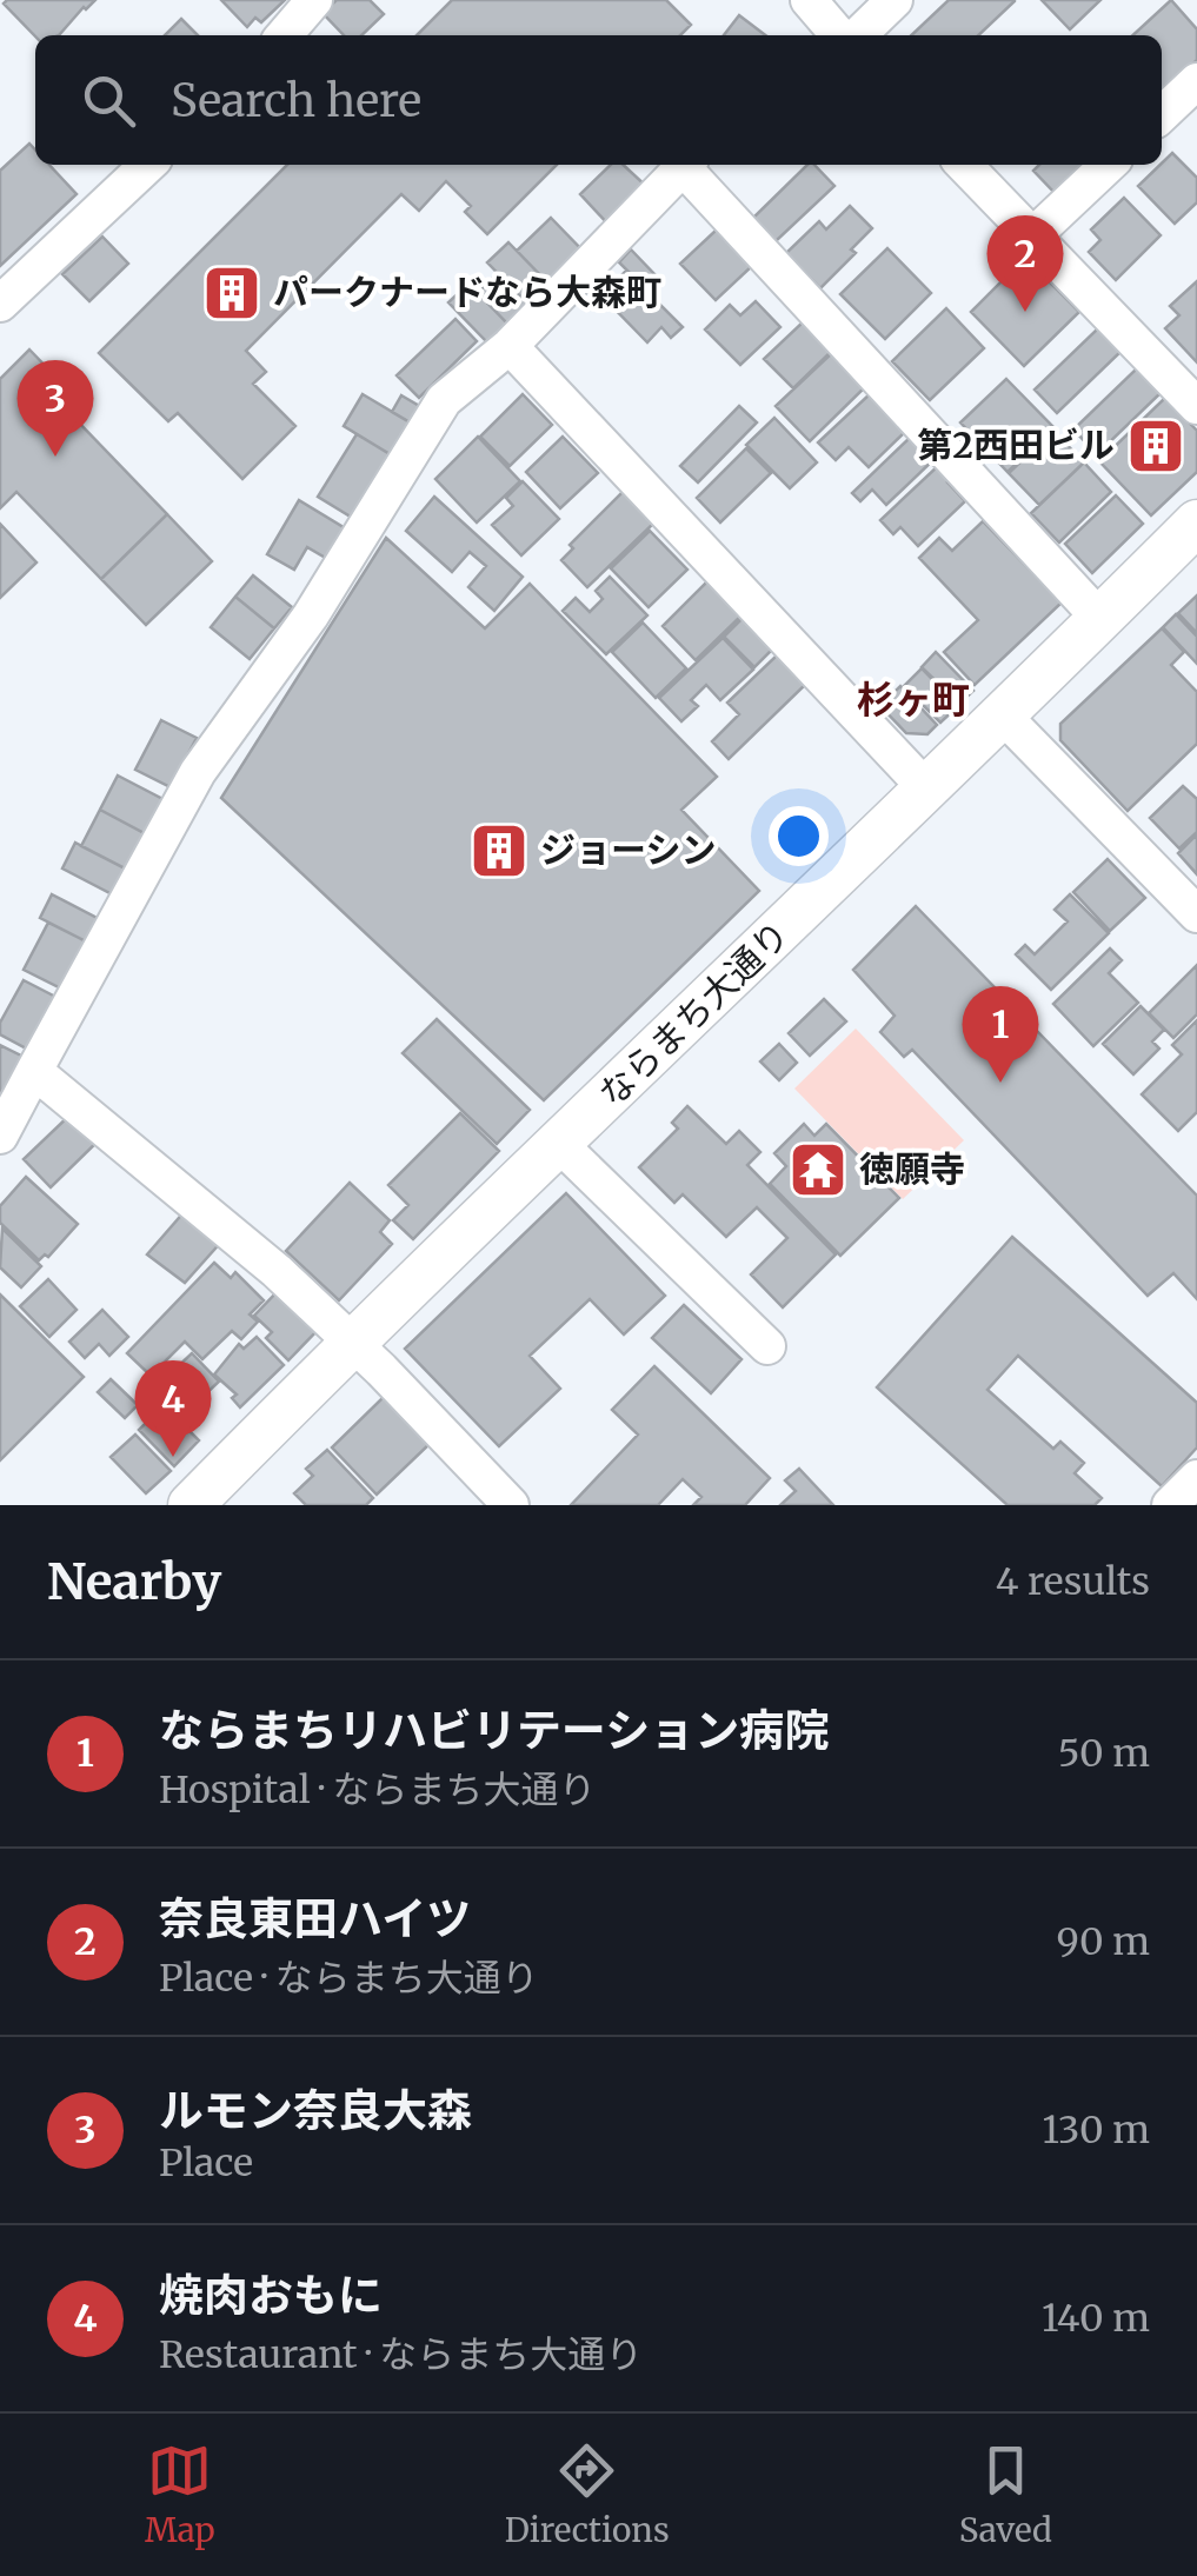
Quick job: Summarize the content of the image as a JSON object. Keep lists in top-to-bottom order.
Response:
{
  "streets": {
    "street": ["ならまち大通り"]
  },
  "districts": ["杉ヶ町"],
  "places": {
    "building": ["パークナードなら大森町", "第2西田ビル", "ジョーシン"],
    "temple": ["徳願寺"]
  },
  "page": {
    "search": "Search here",
    "pins": [
      "2",
      "3",
      "1",
      "4"
    ],
    "heading": ["Nearby", "4 results"],
    "list": [
      {
        "mark": "1",
        "name": "ならまちリハビリテーション病院",
        "note": "Hospital · ならまち大通り",
        "value": "50 m"
      },
      {
        "mark": "2",
        "name": "奈良東田ハイツ",
        "note": "Place · ならまち大通り",
        "value": "90 m"
      },
      {
        "mark": "3",
        "name": "ルモン奈良大森",
        "note": "Place",
        "value": "130 m"
      },
      {
        "mark": "4",
        "name": "焼肉おもに",
        "note": "Restaurant · ならまち大通り",
        "value": "140 m"
      }
    ],
    "nav": ["Map", "Directions", "Saved"]
  }
}
